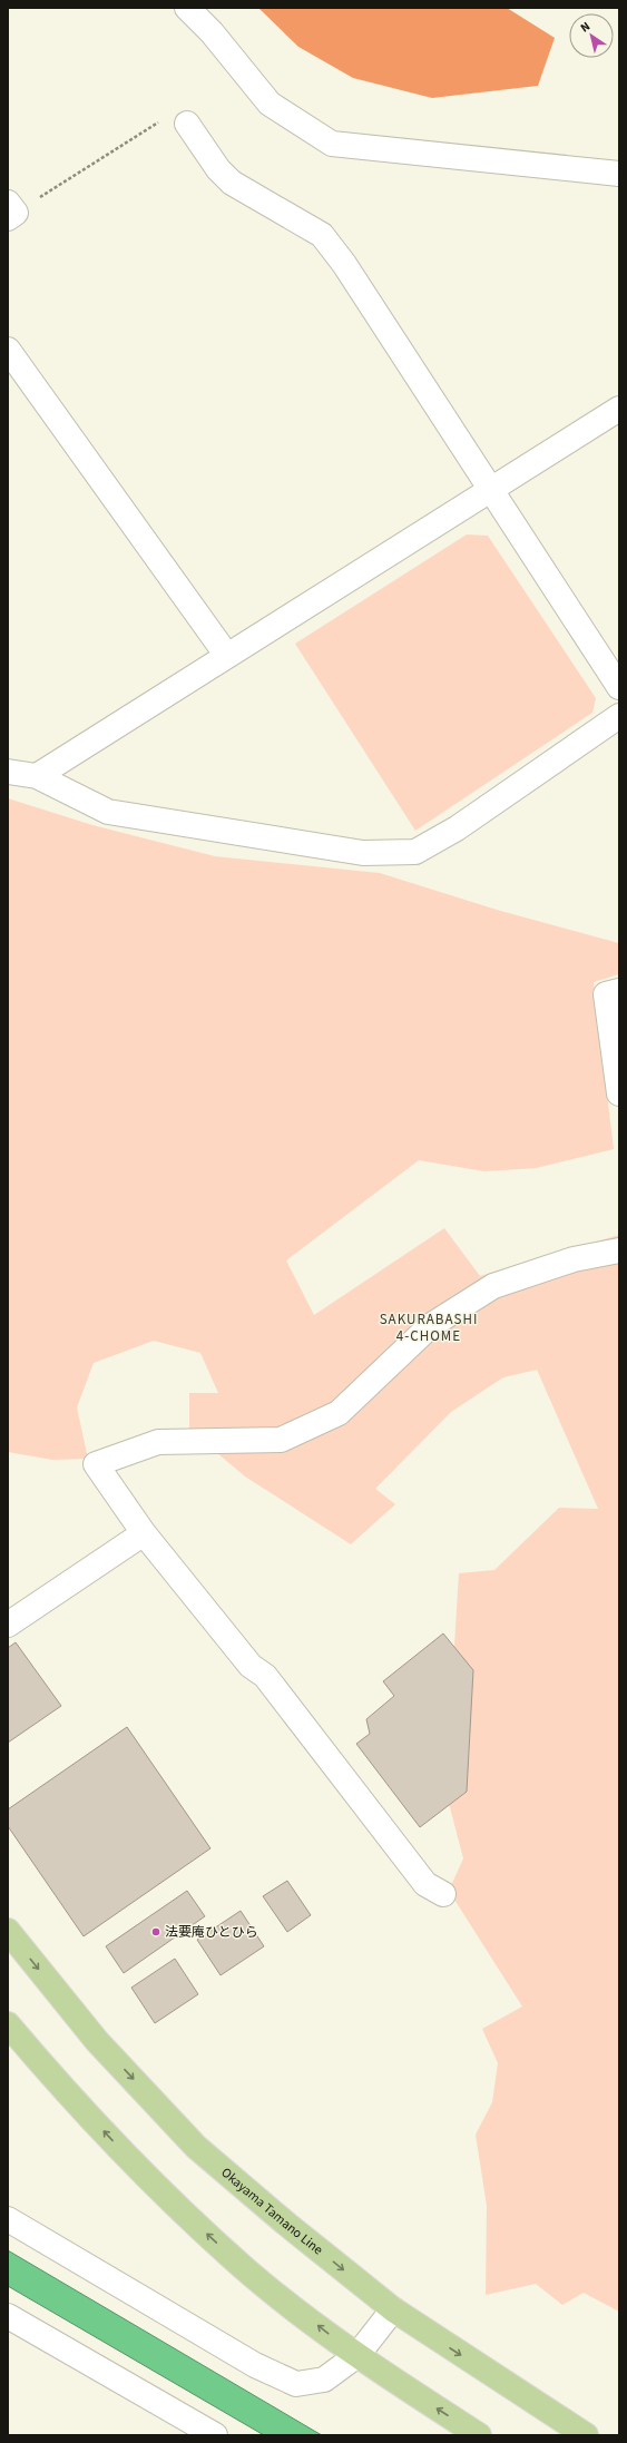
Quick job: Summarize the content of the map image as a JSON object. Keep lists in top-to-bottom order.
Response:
{
  "streets": {
    "main road": ["Okayama Tamano Line"]
  },
  "districts": ["SAKURABASHI 4-CHOME"],
  "places": ["法要庵ひとひら"],
  "north": "top left"
}
